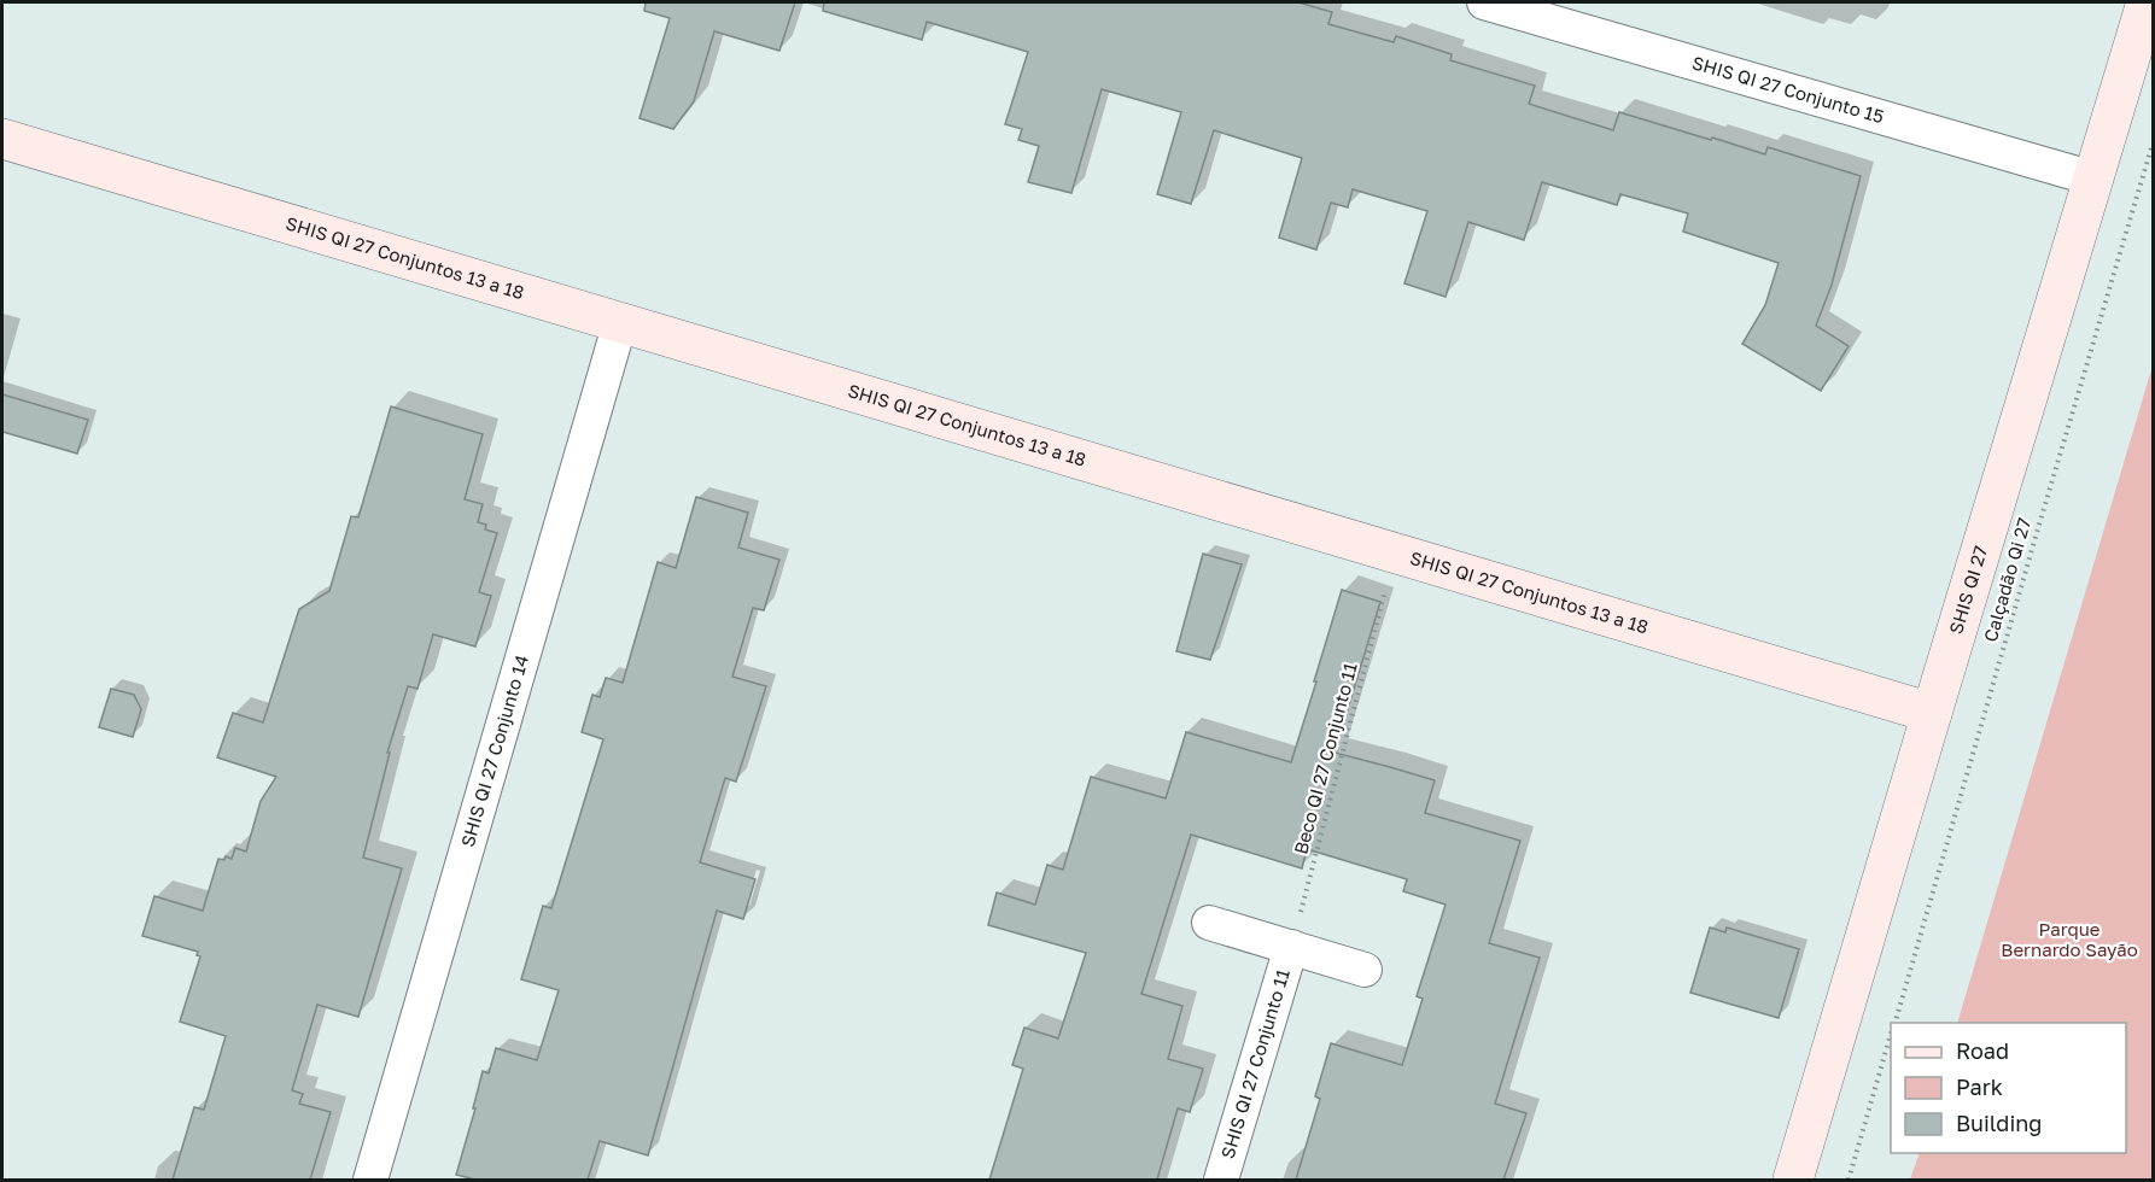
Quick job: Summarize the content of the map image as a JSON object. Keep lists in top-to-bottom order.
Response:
{
  "streets": {
    "street": [
      "SHIS QI 27 Conjunto 15",
      "SHIS QI 27 Conjuntos 13 a 18",
      "SHIS QI 27",
      "SHIS QI 27 Conjunto 14",
      "SHIS QI 27 Conjunto 11"
    ],
    "path": ["Calçadão Qi 27", "Beco QI 27 Conjunto 11"]
  },
  "crossings": [
    ["SHIS QI 27 Conjunto 15", "SHIS QI 27"],
    ["SHIS QI 27 Conjuntos 13 a 18", "SHIS QI 27"],
    ["SHIS QI 27 Conjuntos 13 a 18", "SHIS QI 27 Conjunto 14"],
    ["Beco QI 27 Conjunto 11", "SHIS QI 27 Conjunto 11"]
  ],
  "parks": ["Parque Bernardo Sayão"],
  "legend": ["Road", "Park", "Building"]
}
